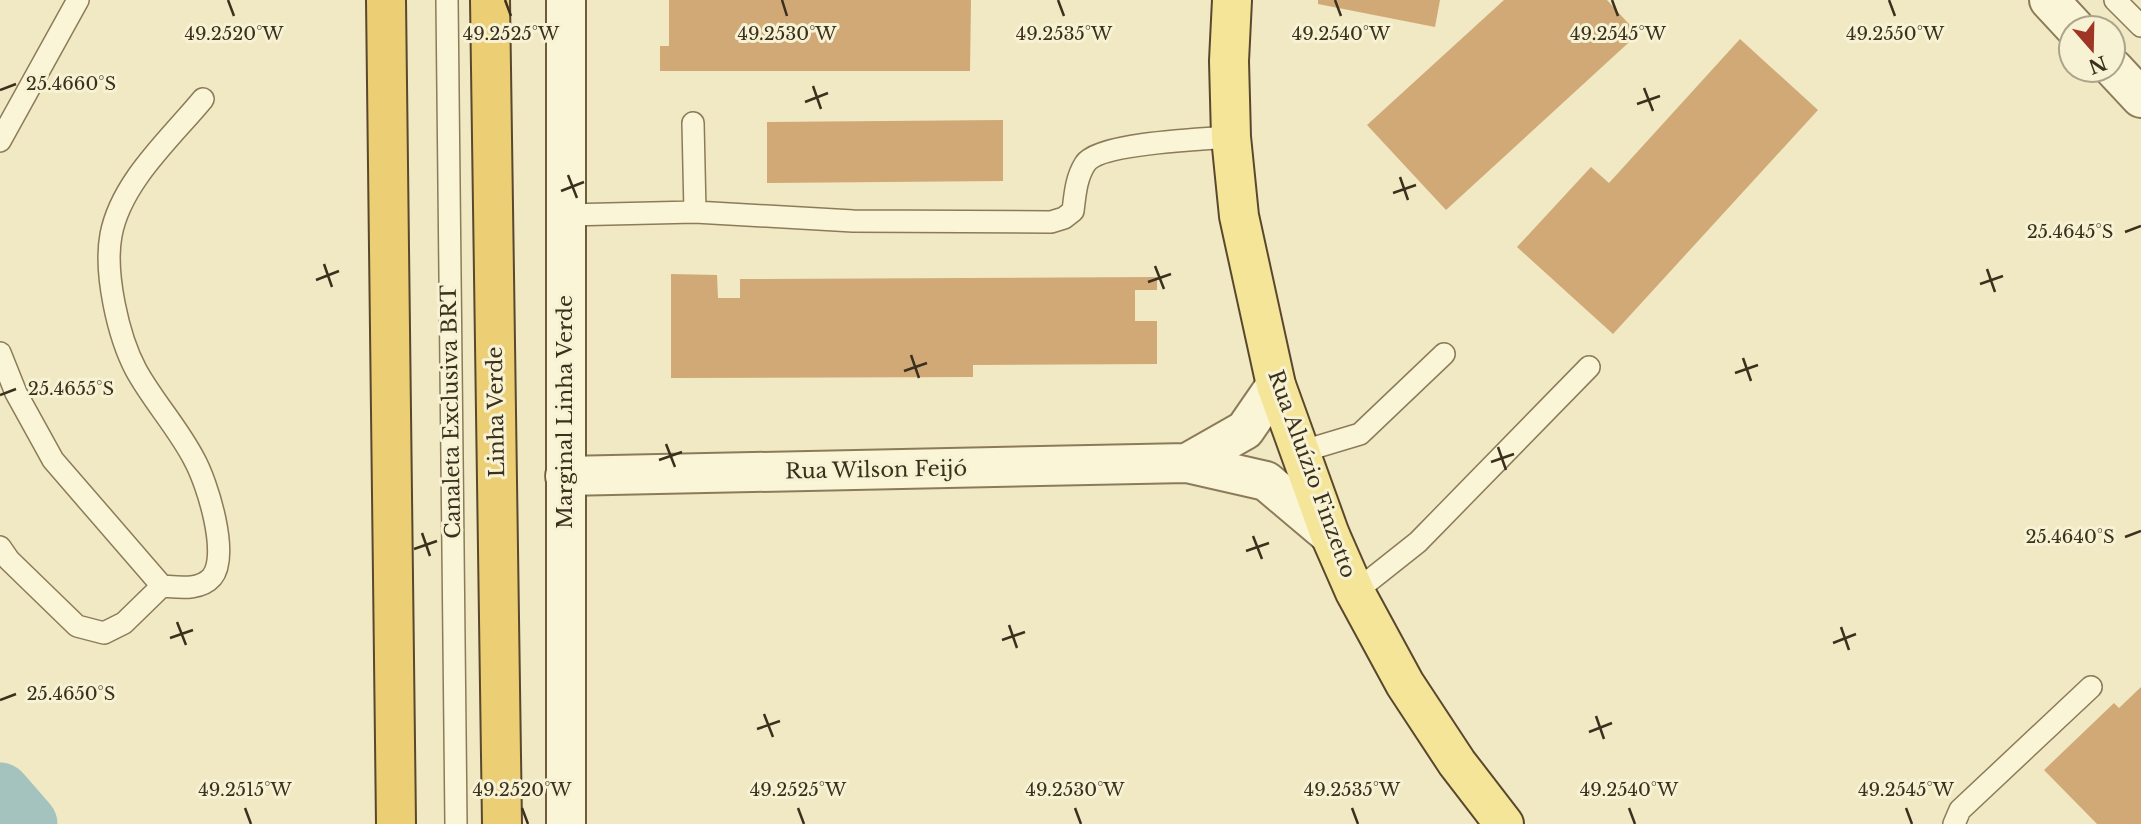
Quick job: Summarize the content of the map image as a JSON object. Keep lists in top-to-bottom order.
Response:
{
  "streets": {
    "highway": ["Linha Verde"],
    "main road": ["Rua Aluízio Finzetto"],
    "street": ["Marginal Linha Verde", "Rua Wilson Feijó"],
    "lane": ["Canaleta Exclusiva BRT"]
  },
  "crossings": [
    ["Marginal Linha Verde", "Rua Wilson Feijó"],
    ["Rua Wilson Feijó", "Rua Aluízio Finzetto"]
  ],
  "north": "bottom",
  "coordinates": [
    "49.2520°W",
    "49.2525°W",
    "49.2535°W",
    "49.2550°W",
    "49.2530°W",
    "49.2540°W",
    "49.2545°W",
    "25.4660°S",
    "25.4645°S",
    "25.4655°S",
    "25.4640°S",
    "25.4650°S",
    "49.2515°W"
  ]
}
